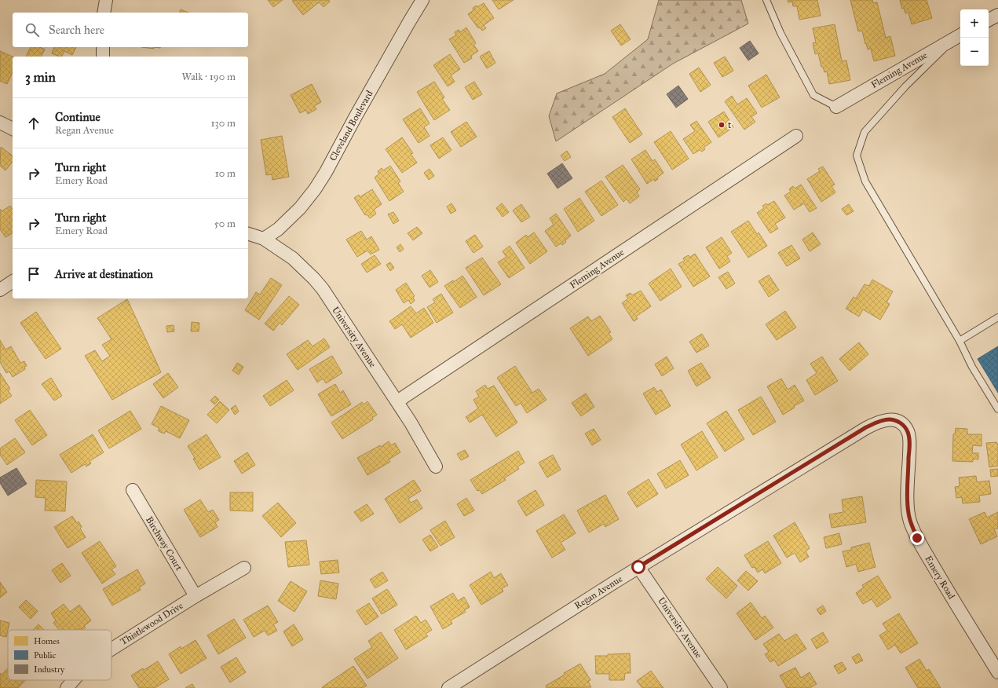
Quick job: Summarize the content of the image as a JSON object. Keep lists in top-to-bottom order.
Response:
{
  "streets": {
    "street": [
      "Fleming Avenue",
      "Cleveland Boulevard",
      "University Avenue",
      "Birchway Court",
      "Emery Road",
      "Regan Avenue",
      "Thistlewood Drive"
    ]
  },
  "crossings": [
    ["Fleming Avenue", "University Avenue"],
    ["Cleveland Boulevard", "University Avenue"],
    ["University Avenue", "Regan Avenue"],
    ["Birchway Court", "Thistlewood Drive"],
    ["Emery Road", "Regan Avenue"]
  ],
  "places": ["t"],
  "legend": ["Homes", "Public", "Industry"],
  "page": {
    "map_buttons": ["+", "−"],
    "search": "Search here",
    "heading": ["3 min", "Walk · 190 m"],
    "list": [
      ["Continue", "Regan Avenue", "130 m"],
      ["Turn right", "Emery Road", "10 m"],
      ["Turn right", "Emery Road", "50 m"],
      "Arrive at destination"
    ]
  }
}
